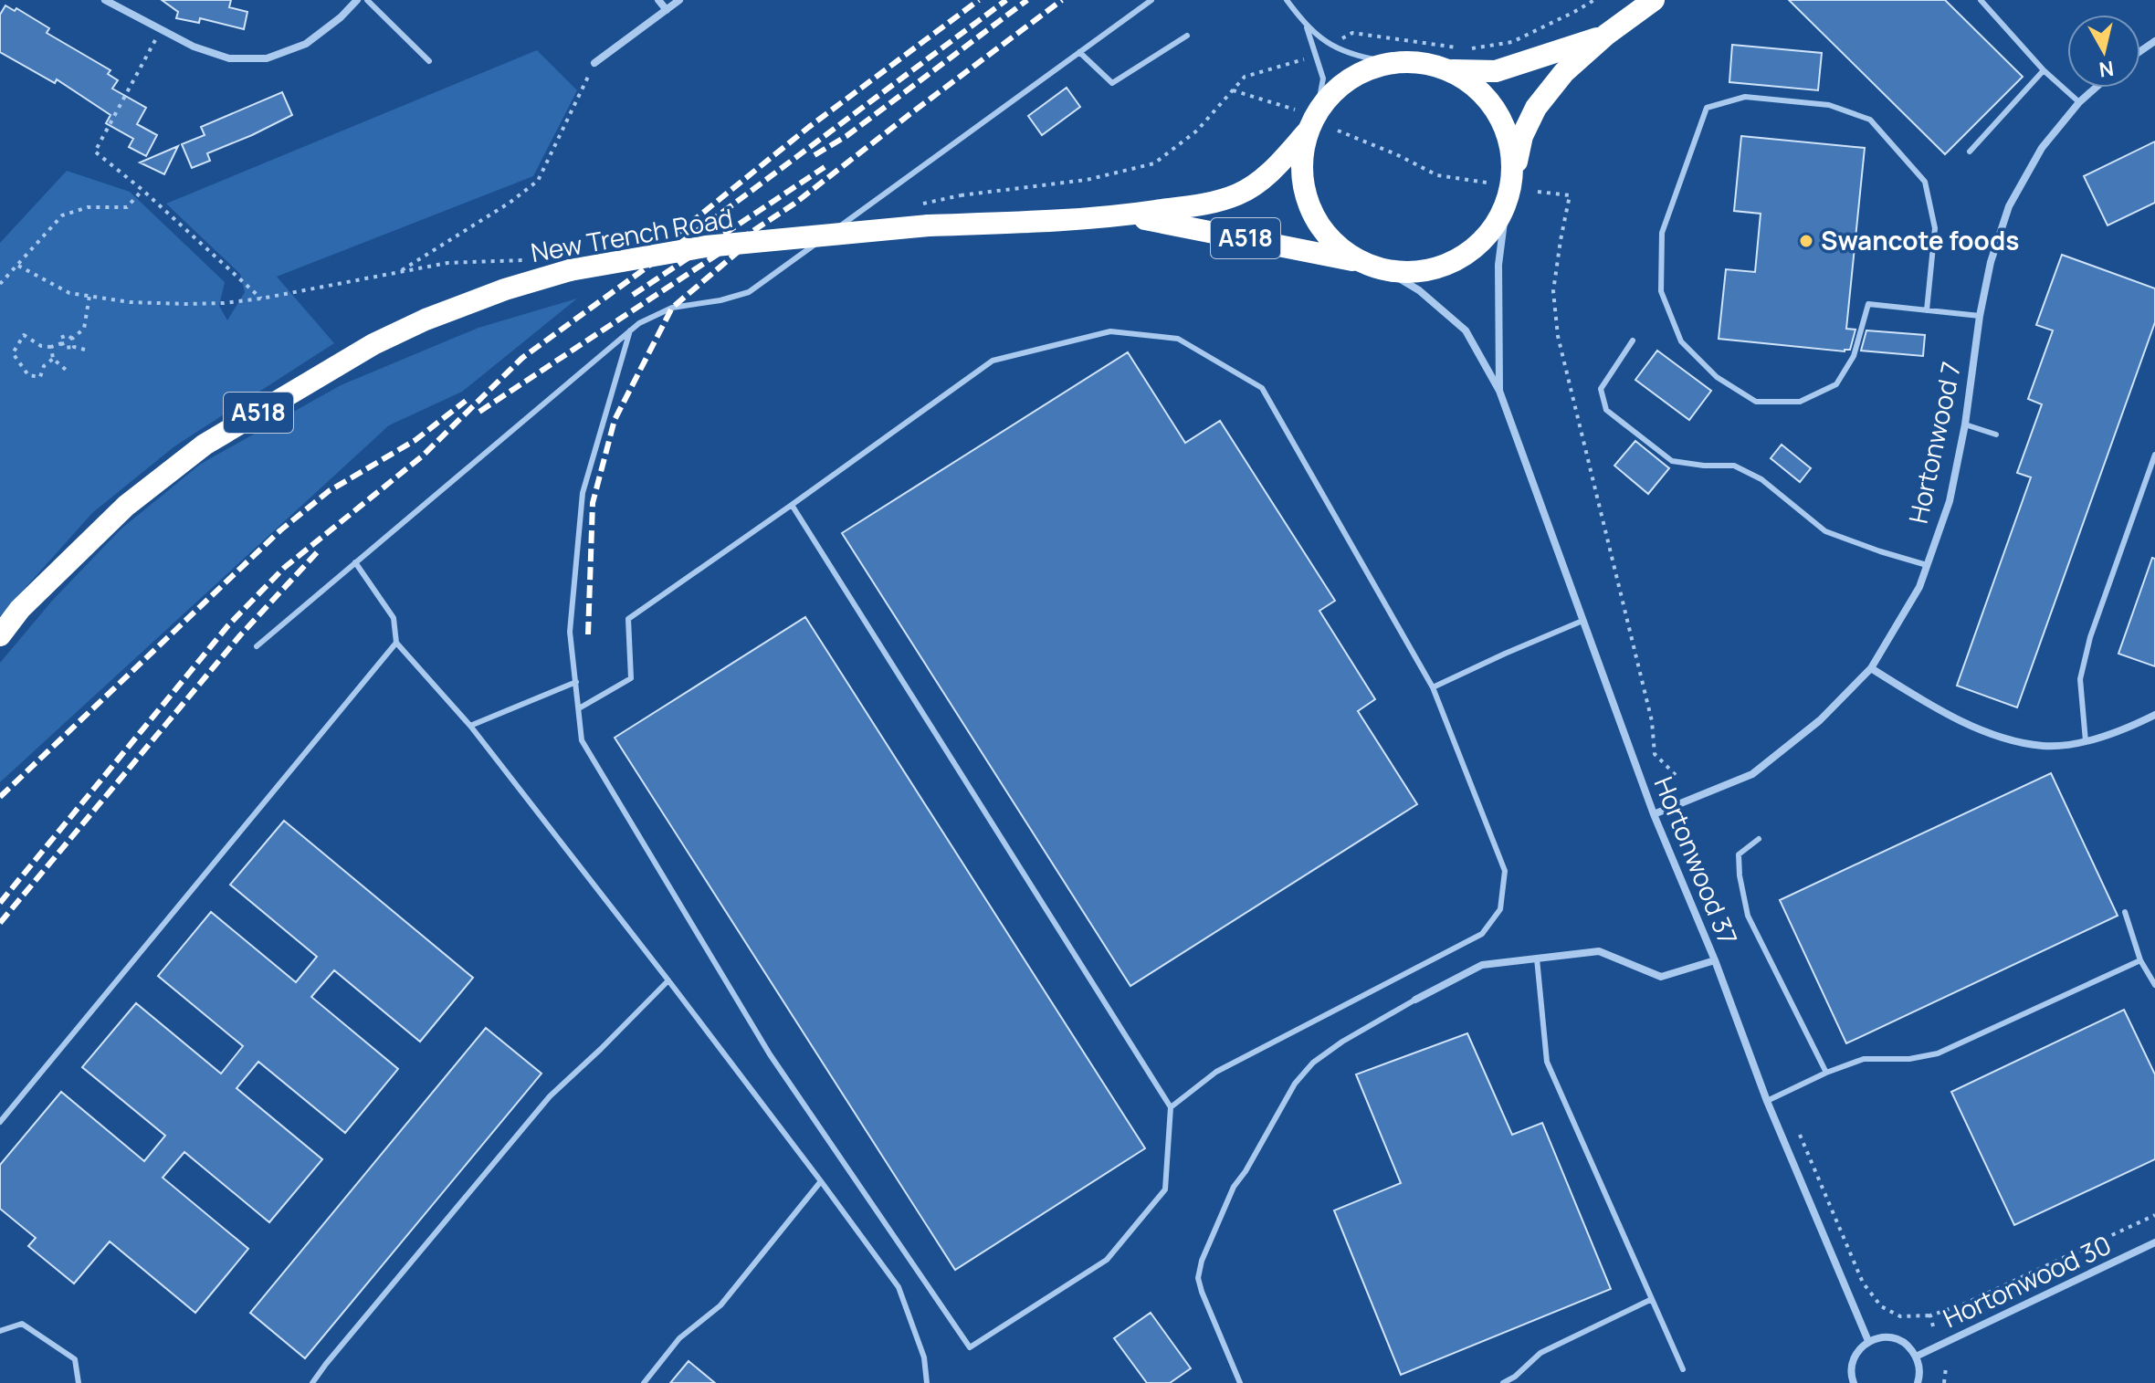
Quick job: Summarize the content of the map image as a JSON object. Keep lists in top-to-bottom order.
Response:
{
  "streets": {
    "highway": ["New Trench Road", "A518"],
    "street": ["Hortonwood 7", "Hortonwood 37", "Hortonwood 30"]
  },
  "crossings": [
    ["New Trench Road", "Hortonwood 37"],
    ["Hortonwood 7", "Hortonwood 37"]
  ],
  "places": ["Swancote foods"],
  "north": "bottom"
}
